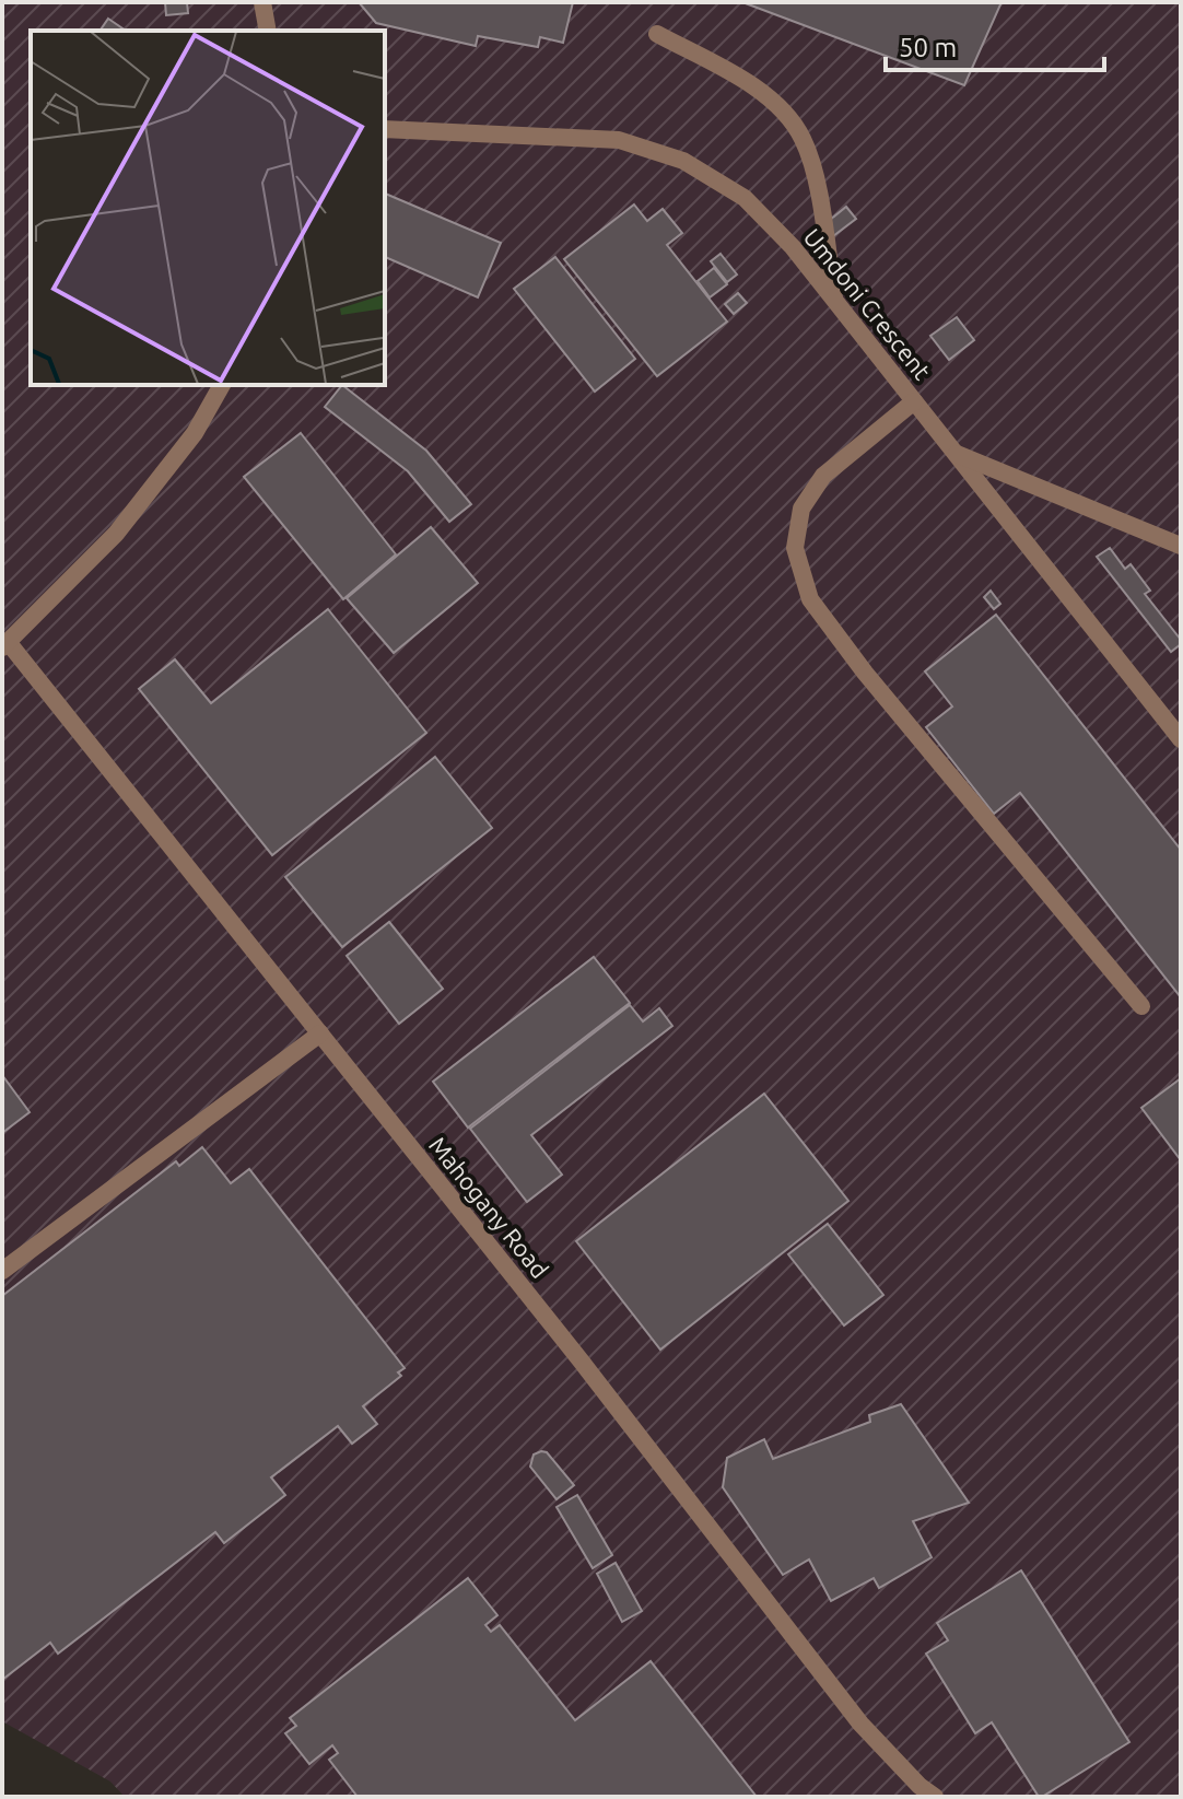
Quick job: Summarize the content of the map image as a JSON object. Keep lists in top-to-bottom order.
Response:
{
  "streets": {
    "street": ["Umdoni Crescent", "Mahogany Road"]
  },
  "scale_bar": "50 m"
}
